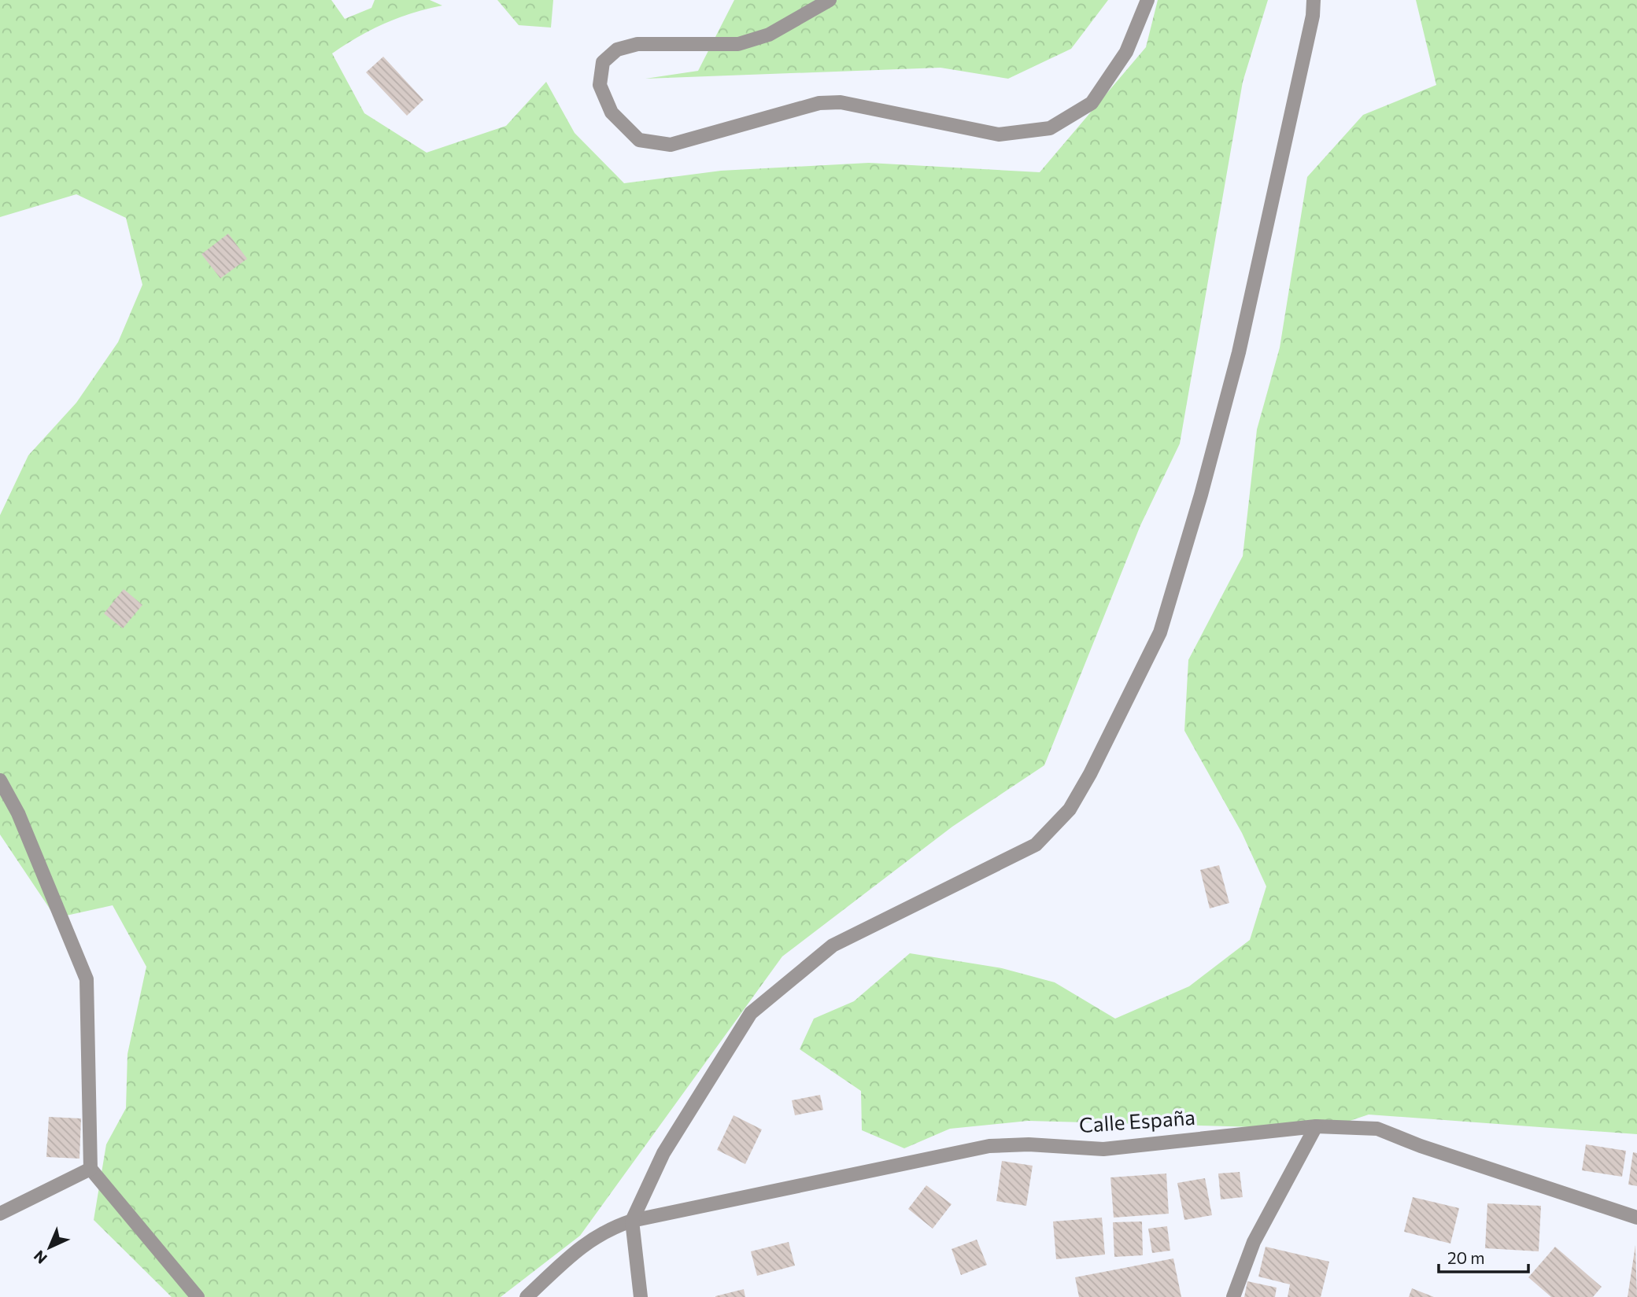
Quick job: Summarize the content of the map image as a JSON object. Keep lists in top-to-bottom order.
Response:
{
  "streets": {
    "street": ["Calle España"]
  },
  "scale_bar": "20 m",
  "north": "bottom left"
}
